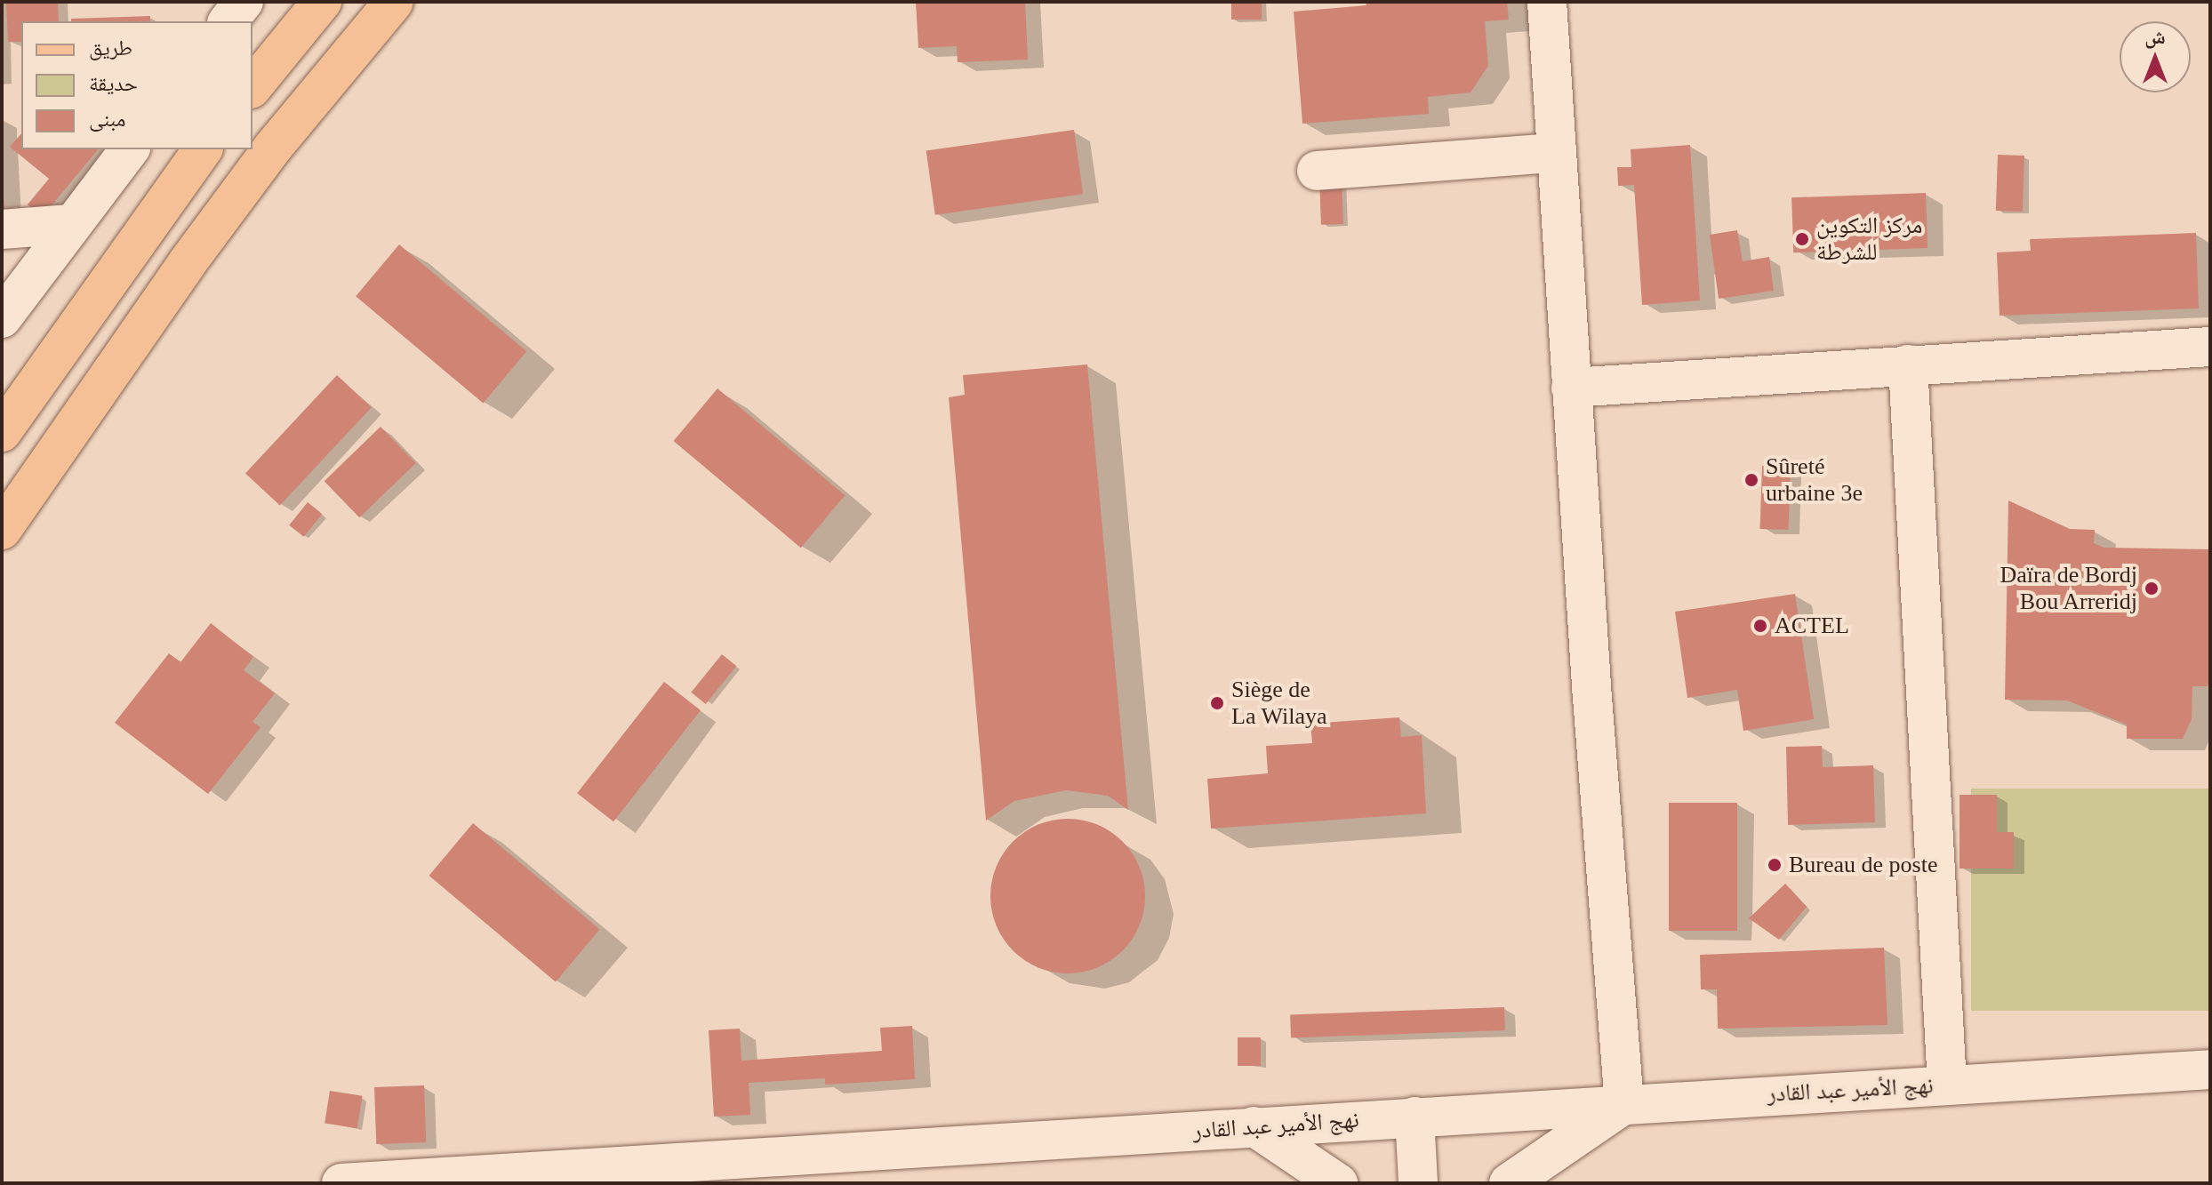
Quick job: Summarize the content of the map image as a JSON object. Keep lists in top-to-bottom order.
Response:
{
  "streets": {
    "street": ["نهج الأمير عبد القادر"]
  },
  "places": [
    "مركز التكوين للشرطة",
    "Sûreté urbaine 3e",
    "Daïra de Bordj Bou Arreridj",
    "ACTEL",
    "Siège de La Wilaya",
    "Bureau de poste"
  ],
  "legend": ["طريق", "حديقة", "مبنى"],
  "north": "top"
}
